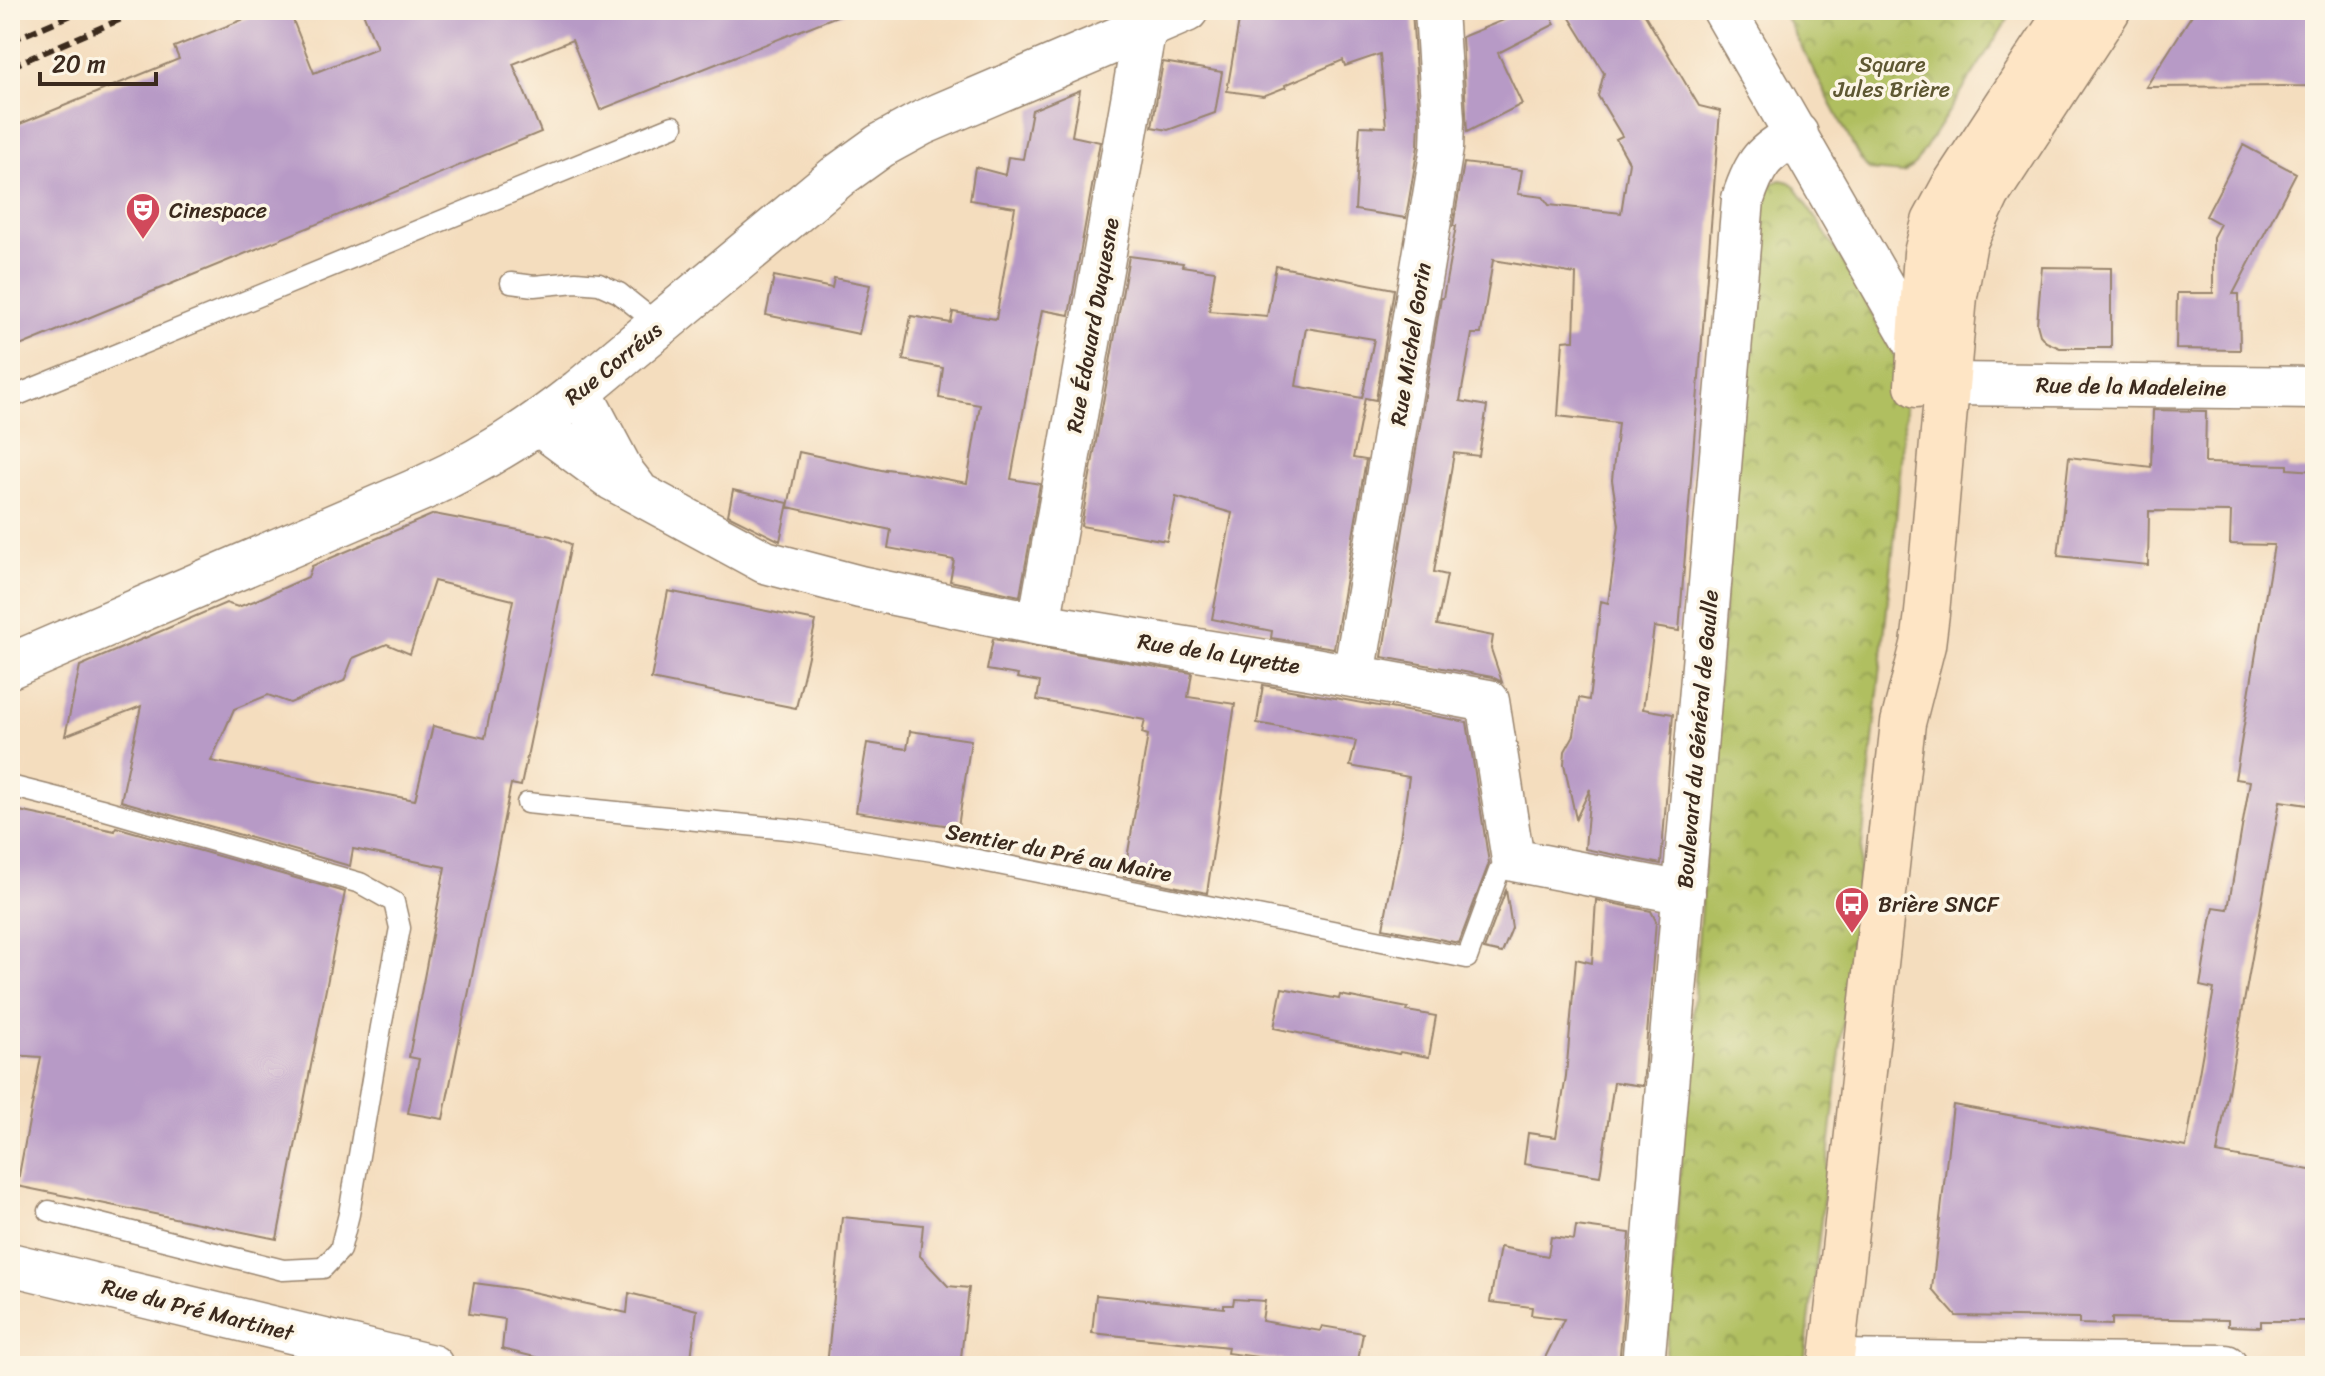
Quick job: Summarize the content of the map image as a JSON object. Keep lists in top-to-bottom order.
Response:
{
  "streets": {
    "street": [
      "Rue Édouard Duquesne",
      "Rue Michel Gorin",
      "Rue Corréus",
      "Rue de la Madeleine",
      "Rue de la Lyrette",
      "Boulevard du Général de Gaulle",
      "Rue du Pré Martinet"
    ],
    "lane": ["Sentier du Pré au Maire"]
  },
  "crossings": [
    ["Rue Édouard Duquesne", "Rue Corréus"],
    ["Rue Édouard Duquesne", "Rue de la Lyrette"],
    ["Rue Michel Gorin", "Rue de la Lyrette"],
    ["Rue Corréus", "Rue de la Lyrette"],
    ["Rue de la Lyrette", "Sentier du Pré au Maire"]
  ],
  "parks": ["Square Jules Brière"],
  "places": {
    "theatre": ["Cinespace"],
    "bus stop": ["Brière SNCF"]
  },
  "scale_bar": "20 m"
}
